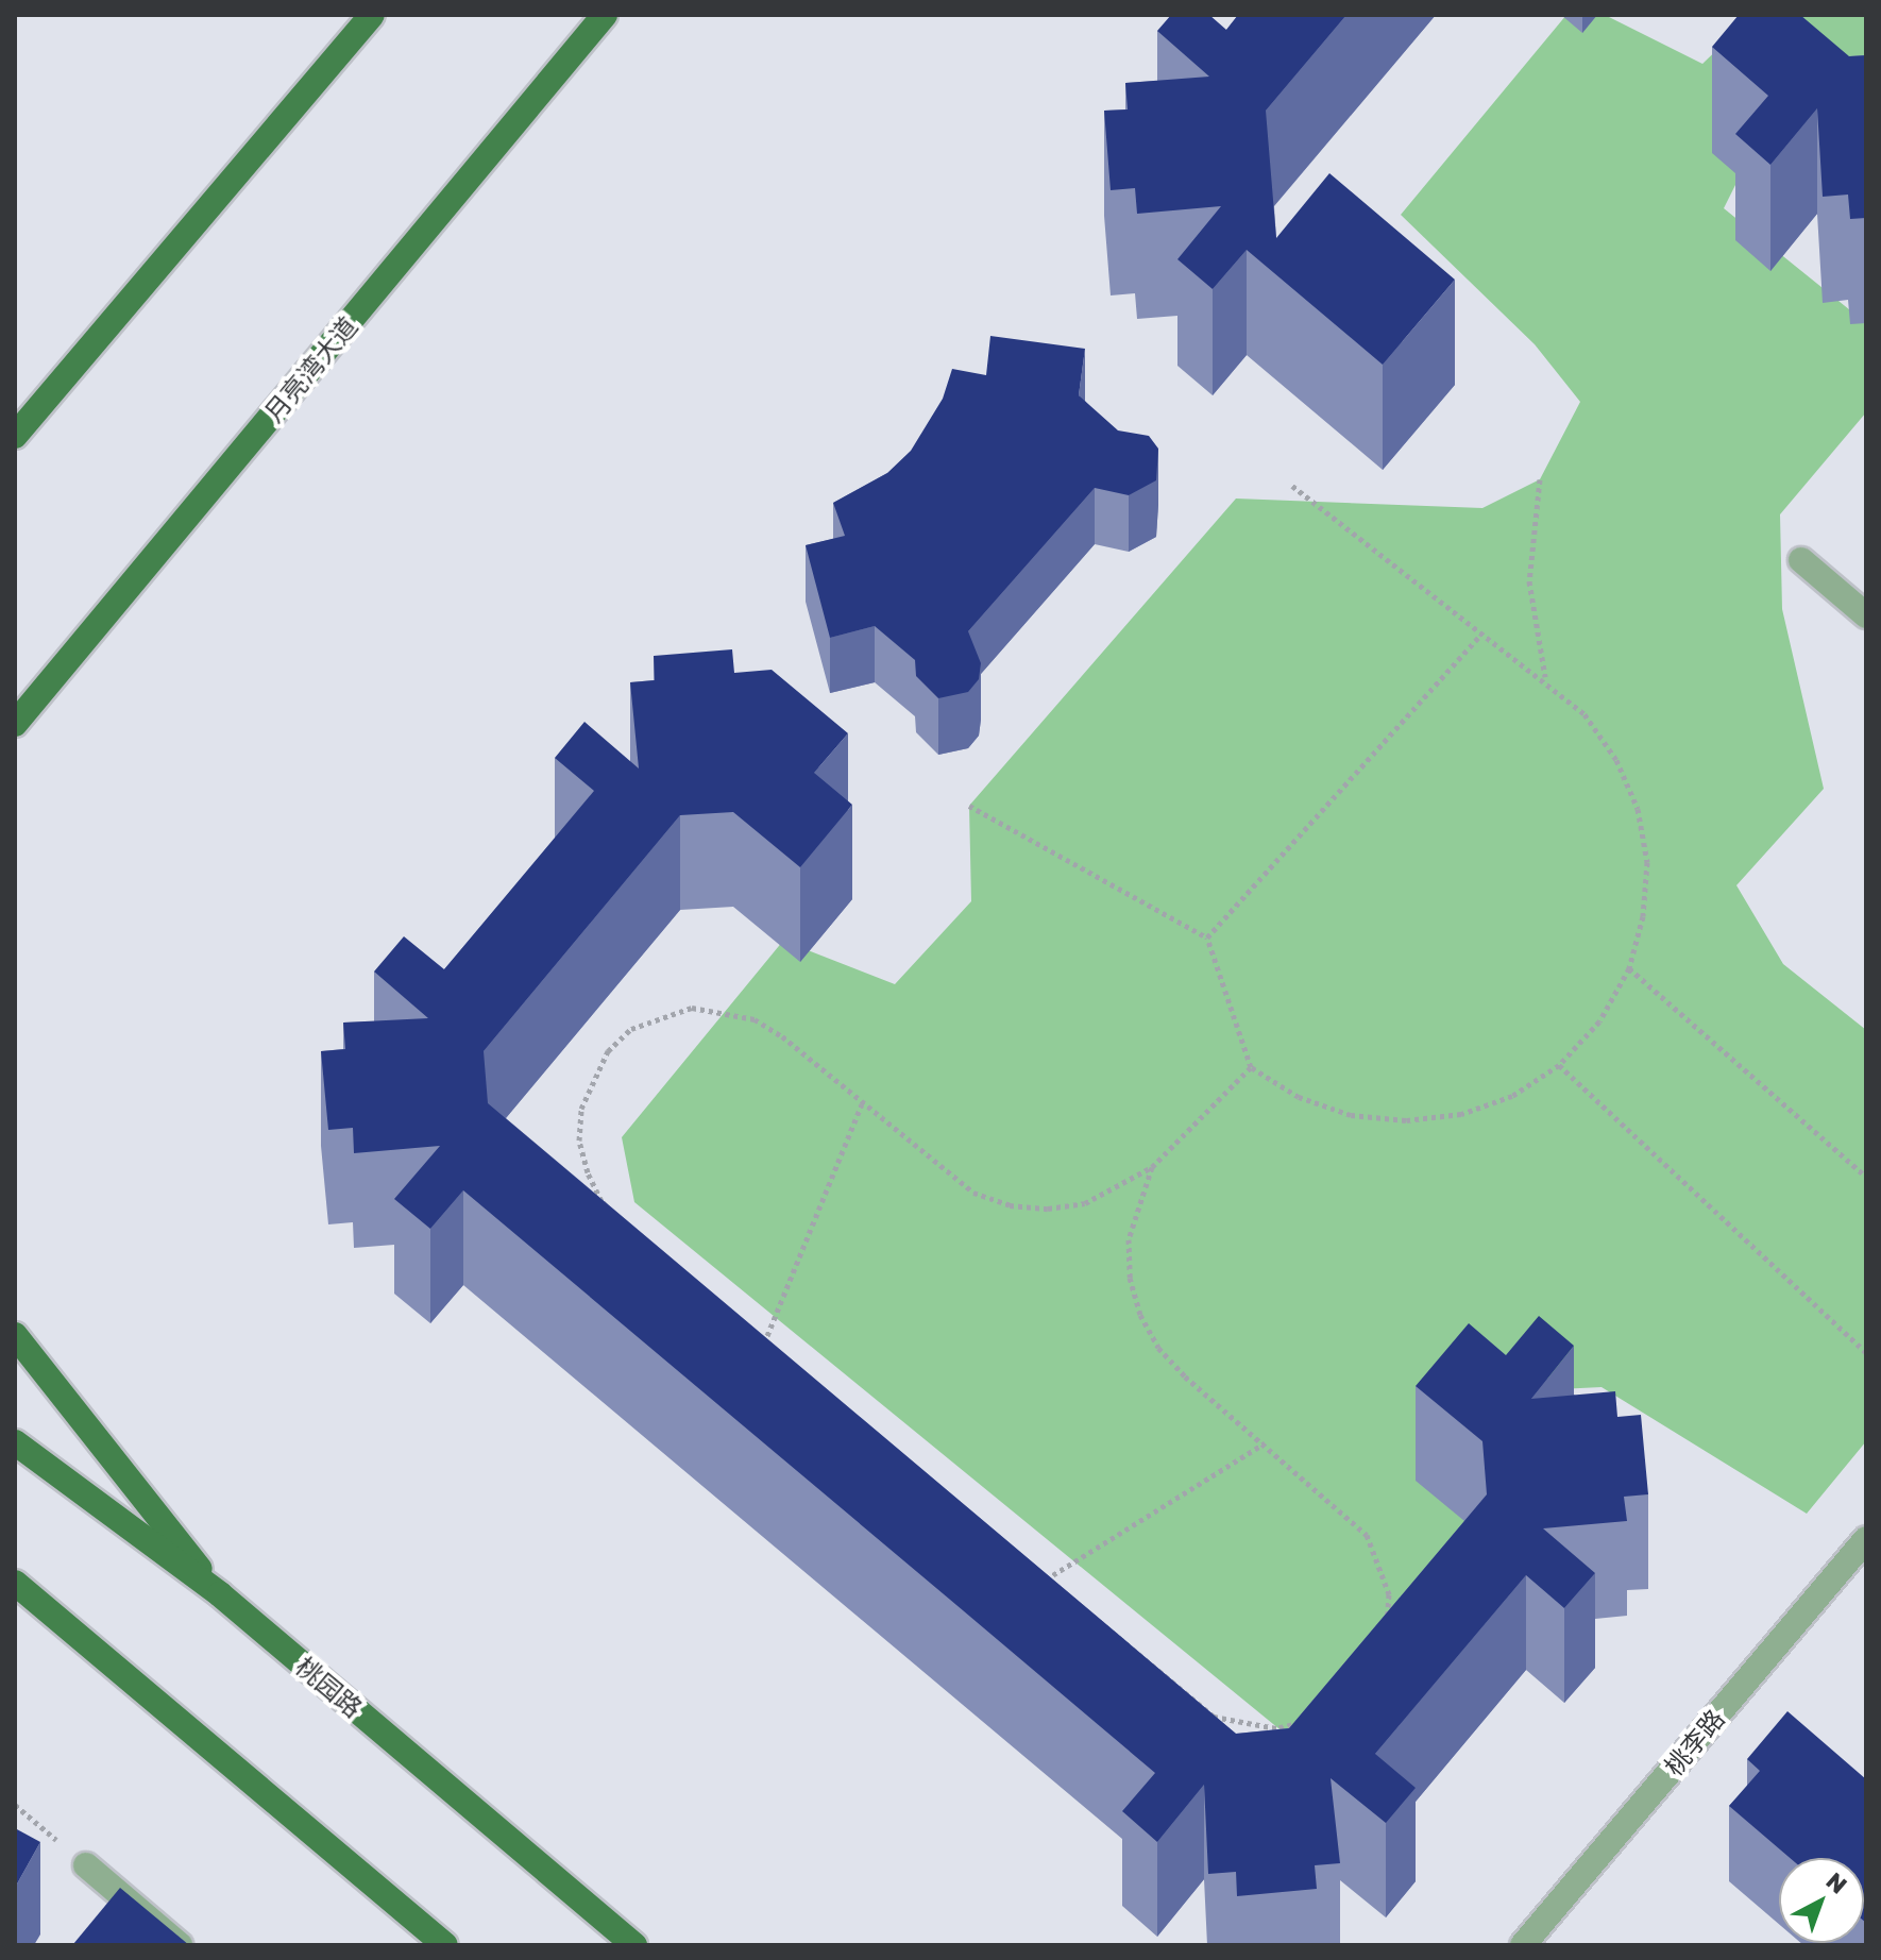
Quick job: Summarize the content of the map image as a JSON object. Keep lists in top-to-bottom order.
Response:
{
  "streets": {
    "main road": ["月亮湾大道", "桃园路"],
    "street": ["桃李路"]
  },
  "north": "top right"
}
